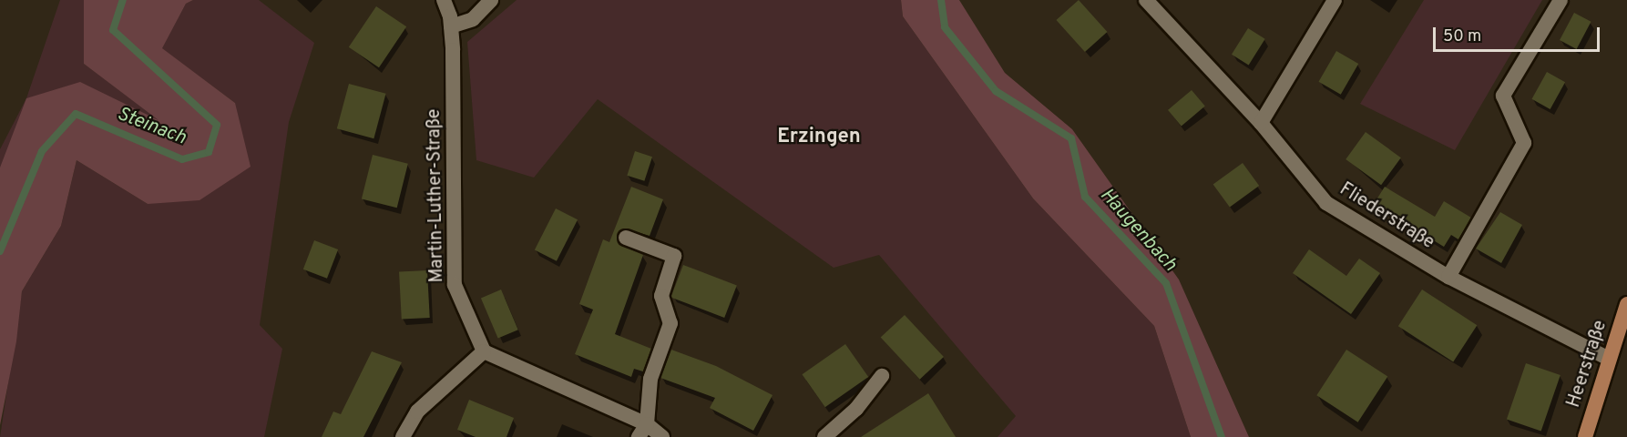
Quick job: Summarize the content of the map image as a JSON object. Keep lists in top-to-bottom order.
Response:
{
  "streets": {
    "main road": ["Heerstraße"],
    "street": ["Martin-Luther-Straße", "Fliederstraße"]
  },
  "crossings": [
    ["Fliederstraße", "Heerstraße"]
  ],
  "districts": ["Erzingen"],
  "water": ["Steinach", "Haugenbach"],
  "scale_bar": "50 m"
}
